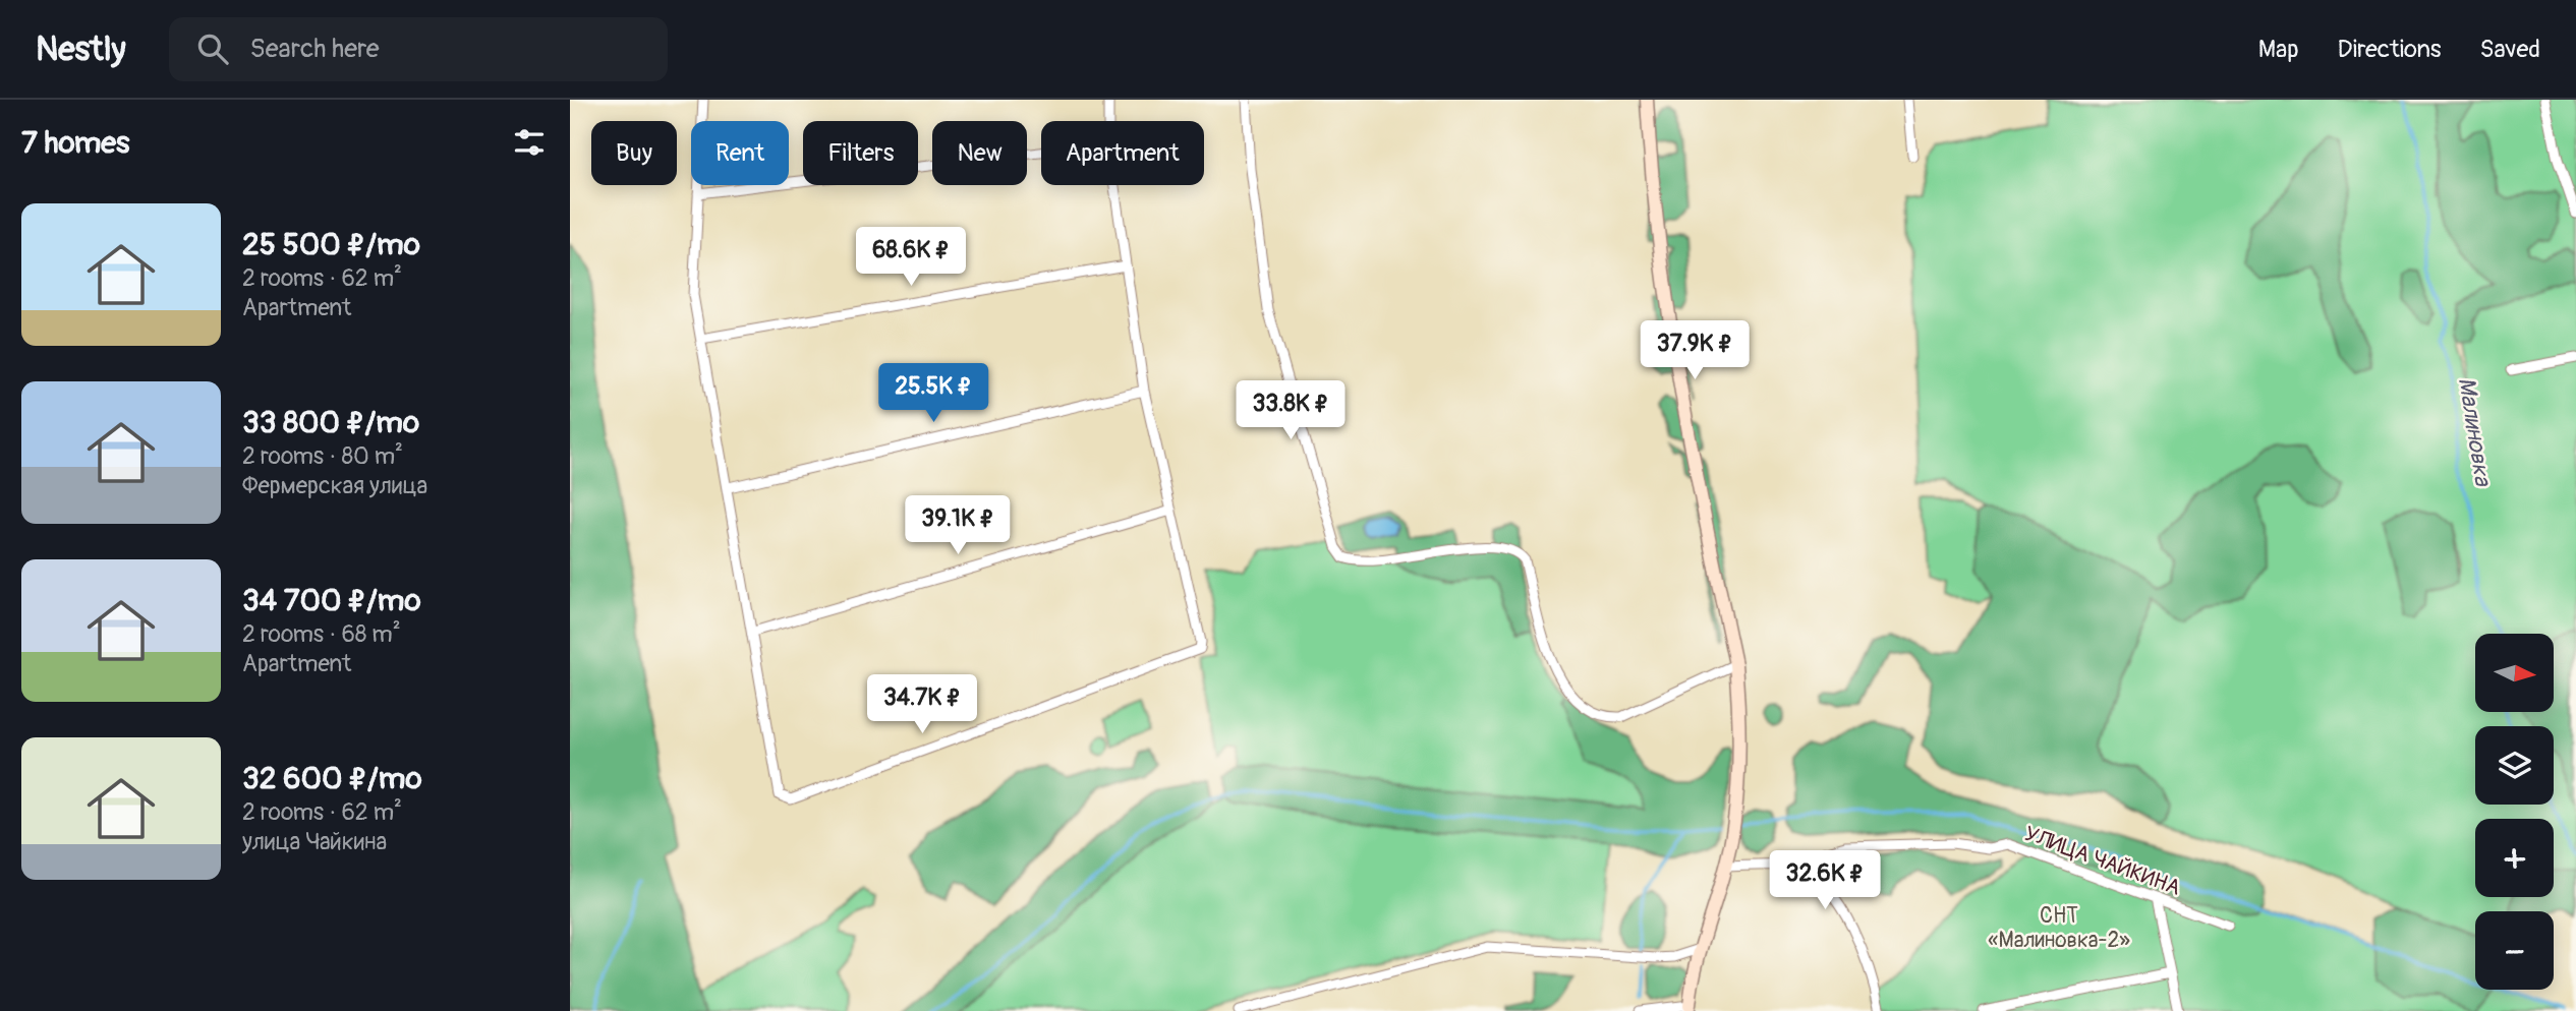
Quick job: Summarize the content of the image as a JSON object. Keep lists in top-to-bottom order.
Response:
{
  "streets": {
    "street": ["УЛИЦА ЧАЙКИНА"]
  },
  "water": ["Малиновка"],
  "parks": ["СНТ «Малиновка-2»"],
  "north": "right",
  "page": {
    "header": "Nestly",
    "search": "Search here",
    "nav": ["Map", "Directions", "Saved"],
    "heading": "7 homes",
    "chip": [
      "Buy",
      "Rent",
      "Filters",
      "New",
      "Apartment"
    ],
    "list": [
      {
        "name": "25 500 ₽/mo",
        "note": "2 rooms · 62 m² · Apartment"
      },
      {
        "name": "33 800 ₽/mo",
        "note": "2 rooms · 80 m² · Фермерская улица"
      },
      {
        "name": "34 700 ₽/mo",
        "note": "2 rooms · 68 m² · Apartment"
      },
      {
        "name": "32 600 ₽/mo",
        "note": "2 rooms · 62 m² · улица Чайкина"
      }
    ],
    "price": [
      "68.6K ₽",
      "37.9K ₽",
      "25.5K ₽",
      "33.8K ₽",
      "39.1K ₽",
      "34.7K ₽",
      "32.6K ₽"
    ],
    "map_buttons": ["+", "−"]
  }
}
